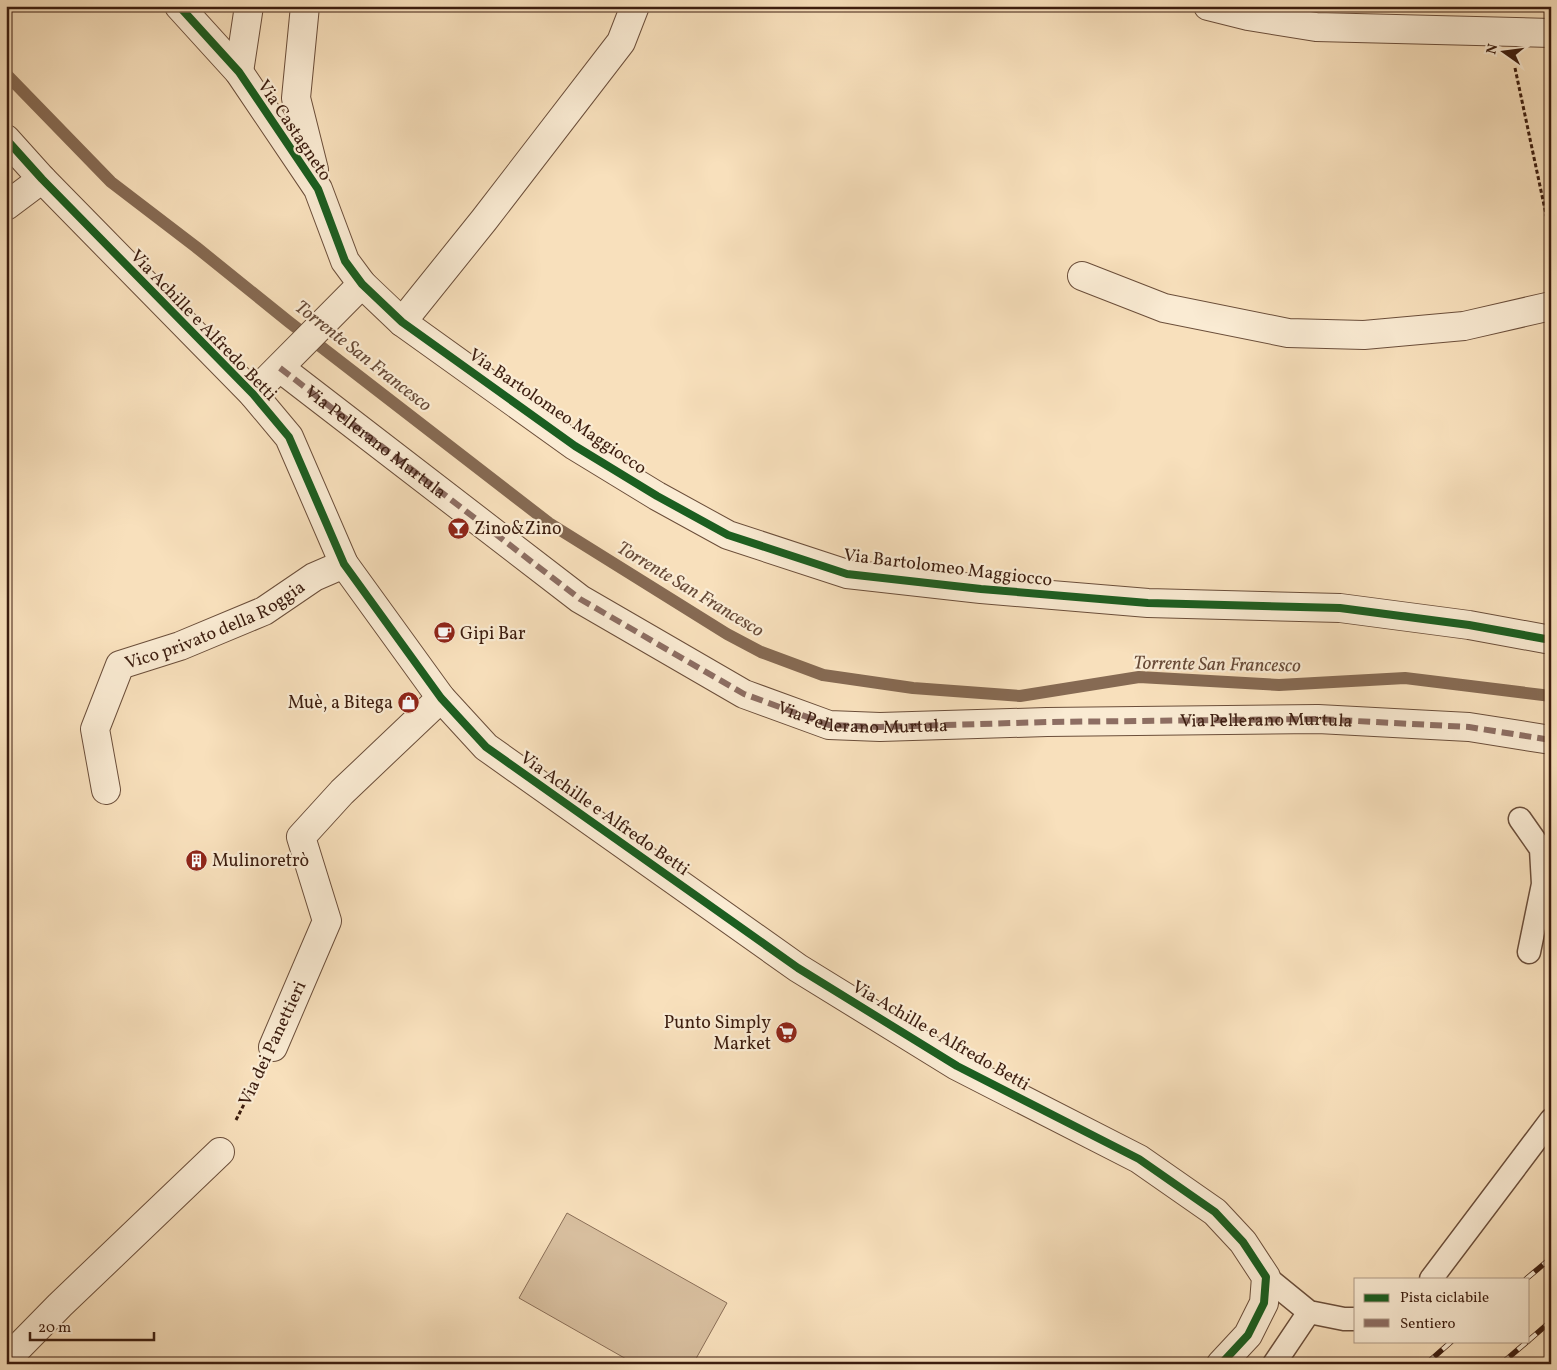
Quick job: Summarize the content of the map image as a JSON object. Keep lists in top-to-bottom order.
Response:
{
  "streets": {
    "street": [
      "Via Castagneto",
      "Via Achille e Alfredo Betti",
      "Via Bartolomeo Maggiocco",
      "Via Pellerano Murtula",
      "Vico privato della Roggia",
      "Via dei Panettieri"
    ]
  },
  "crossings": [
    ["Via Castagneto", "Via Bartolomeo Maggiocco"],
    ["Via Achille e Alfredo Betti", "Vico privato della Roggia"],
    ["Via Achille e Alfredo Betti", "Via dei Panettieri"]
  ],
  "water": ["Torrente San Francesco"],
  "places": {
    "bar": ["Zino&Zino"],
    "cafe": ["Gipi Bar"],
    "shop": ["Muè, a Bitega"],
    "building": ["Mulinoretrò"],
    "supermarket": ["Punto Simply Market"]
  },
  "legend": ["Pista ciclabile", "Sentiero"],
  "scale_bar": "20 m",
  "north": "left"
}
